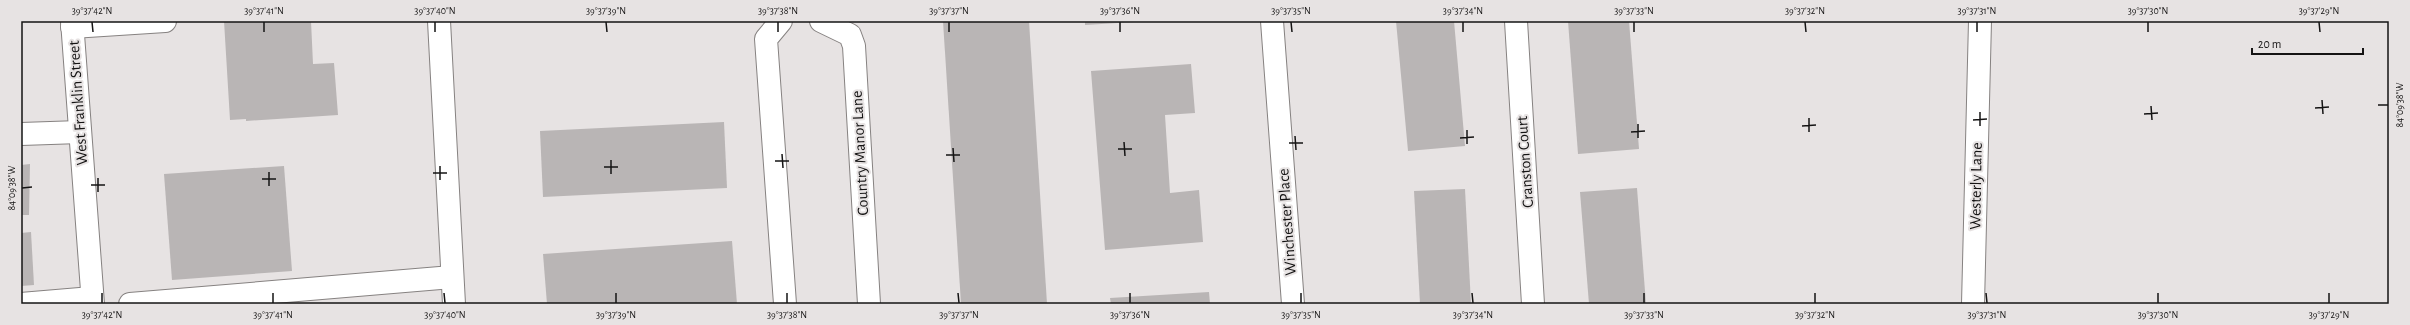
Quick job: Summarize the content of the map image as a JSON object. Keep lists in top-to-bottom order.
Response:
{
  "streets": {
    "street": [
      "West Franklin Street",
      "Country Manor Lane",
      "Cranston Court",
      "Westerly Lane",
      "Winchester Place"
    ]
  },
  "scale_bar": "20 m",
  "coordinates": [
    "39°37'42\"N",
    "39°37'41\"N",
    "39°37'40\"N",
    "39°37'39\"N",
    "39°37'38\"N",
    "39°37'37\"N",
    "39°37'36\"N",
    "39°37'35\"N",
    "39°37'34\"N",
    "39°37'33\"N",
    "39°37'32\"N",
    "39°37'31\"N",
    "39°37'30\"N",
    "39°37'29\"N",
    "84°09'38\"W"
  ]
}
